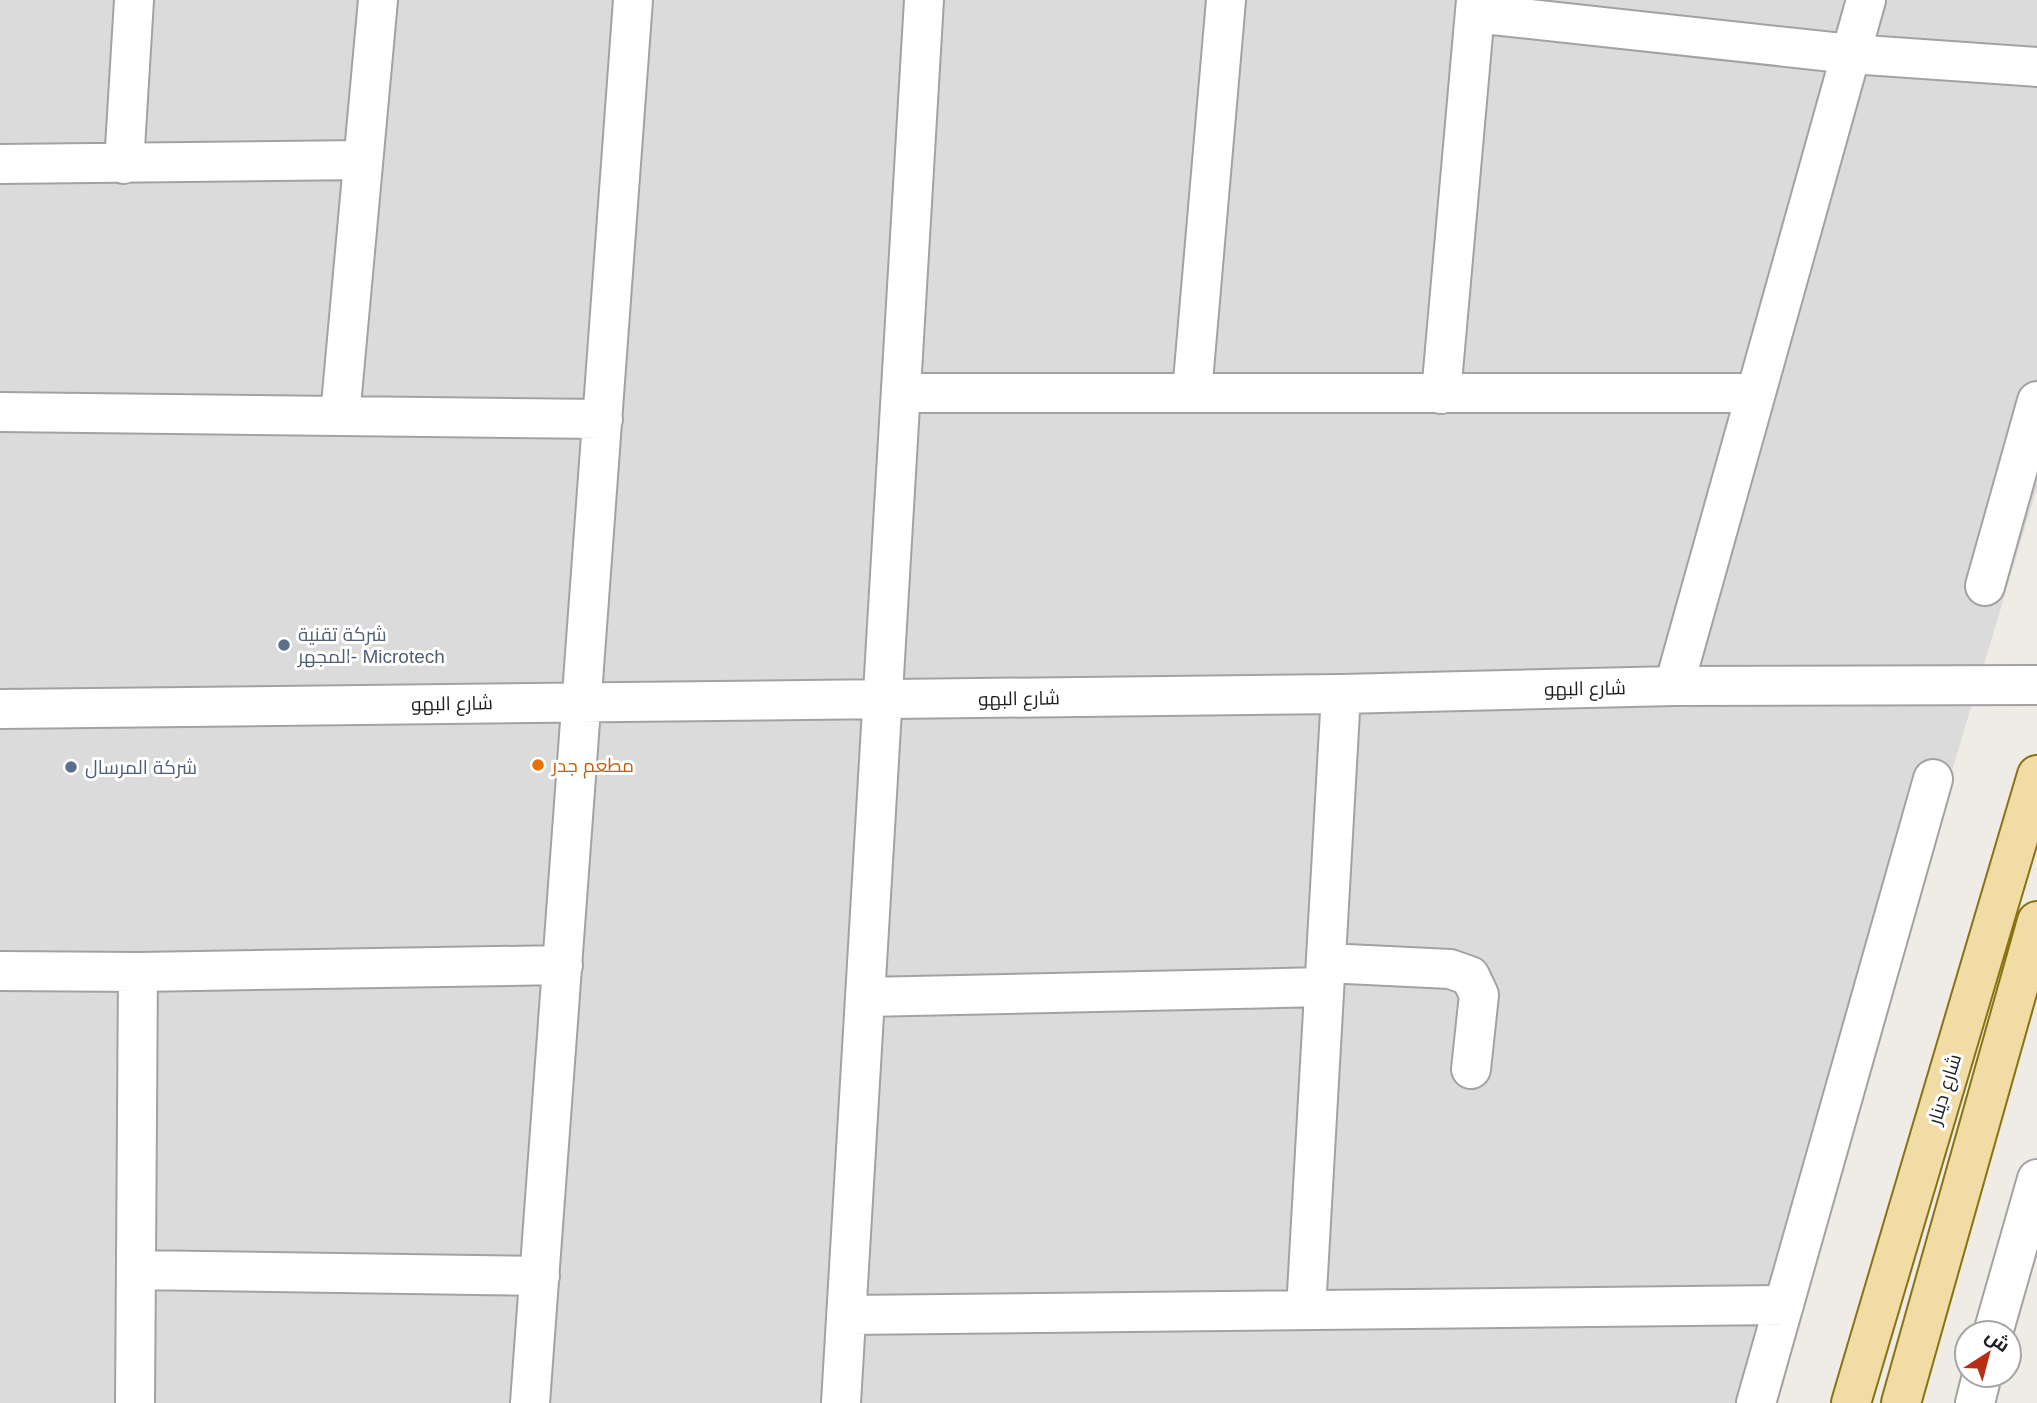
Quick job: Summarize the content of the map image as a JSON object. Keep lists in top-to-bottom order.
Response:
{
  "streets": {
    "main road": ["شارع دينار"],
    "street": ["شارع البهو"]
  },
  "places": ["شركة تقنية المجهر- Microtech", "مطعم جدر", "شركة المرسال"],
  "north": "top right"
}
